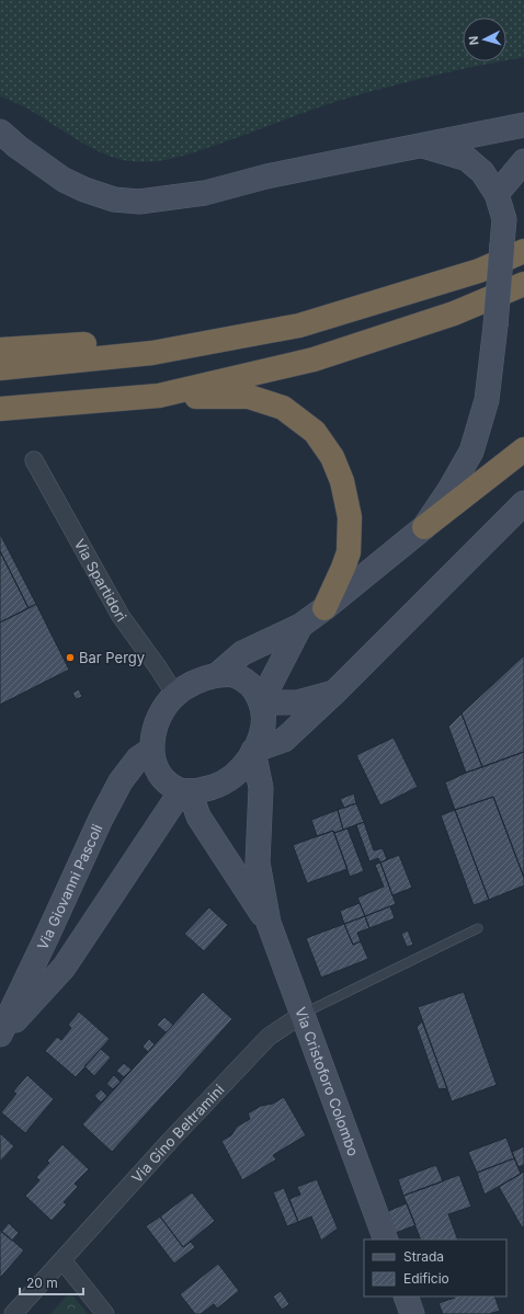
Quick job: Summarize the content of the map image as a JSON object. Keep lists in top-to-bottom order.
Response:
{
  "streets": {
    "street": [
      "Via Spartidori",
      "Via Giovanni Pascoli",
      "Via Cristoforo Colombo",
      "Via Gino Beltramini"
    ]
  },
  "crossings": [
    ["Via Spartidori", "Via Giovanni Pascoli"],
    ["Via Spartidori", "Via Cristoforo Colombo"],
    ["Via Giovanni Pascoli", "Via Cristoforo Colombo"],
    ["Via Cristoforo Colombo", "Via Gino Beltramini"]
  ],
  "places": ["Bar Pergy"],
  "legend": ["Strada", "Edificio"],
  "scale_bar": "20 m",
  "north": "left"
}
